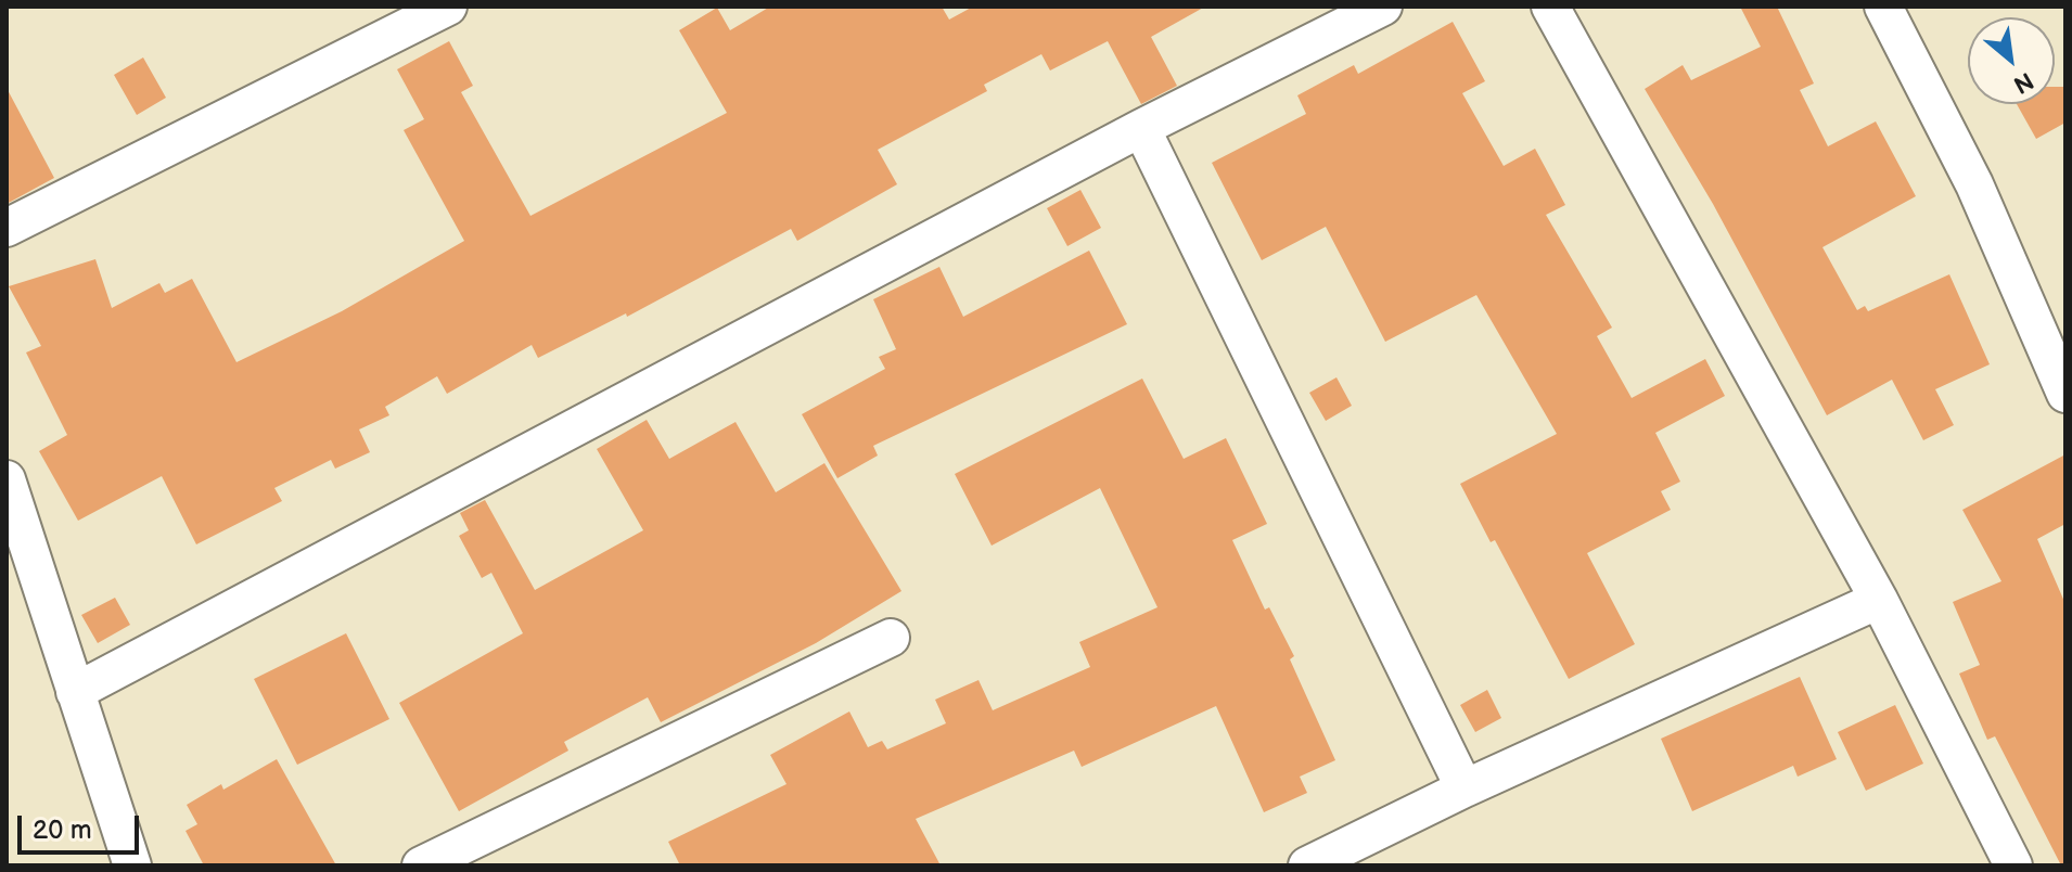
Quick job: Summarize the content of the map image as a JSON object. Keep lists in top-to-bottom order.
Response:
{
  "scale_bar": "20 m",
  "north": "bottom right"
}
